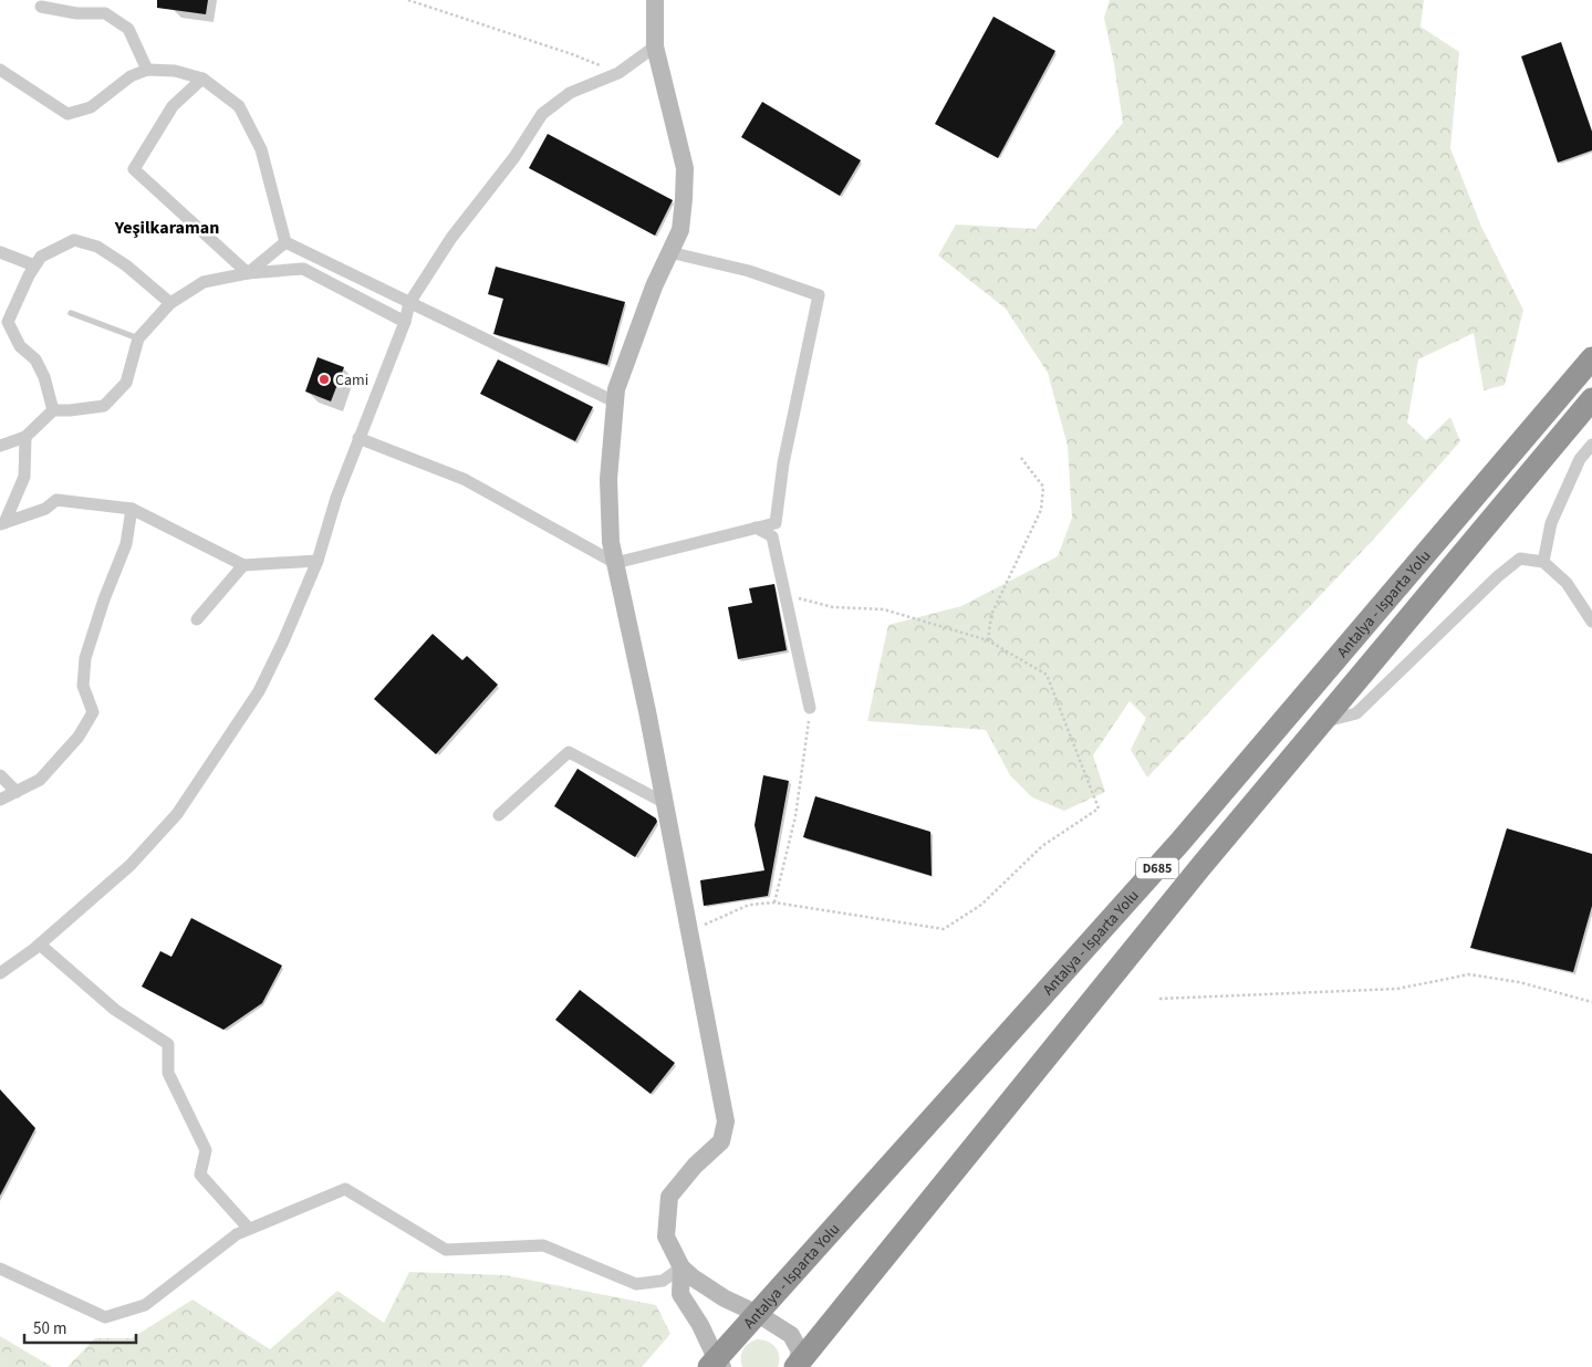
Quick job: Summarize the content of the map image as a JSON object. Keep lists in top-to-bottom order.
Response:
{
  "streets": {
    "highway": ["Antalya - Isparta Yolu", "D685"]
  },
  "districts": ["Yeşilkaraman"],
  "places": ["Cami"],
  "scale_bar": "50 m"
}
